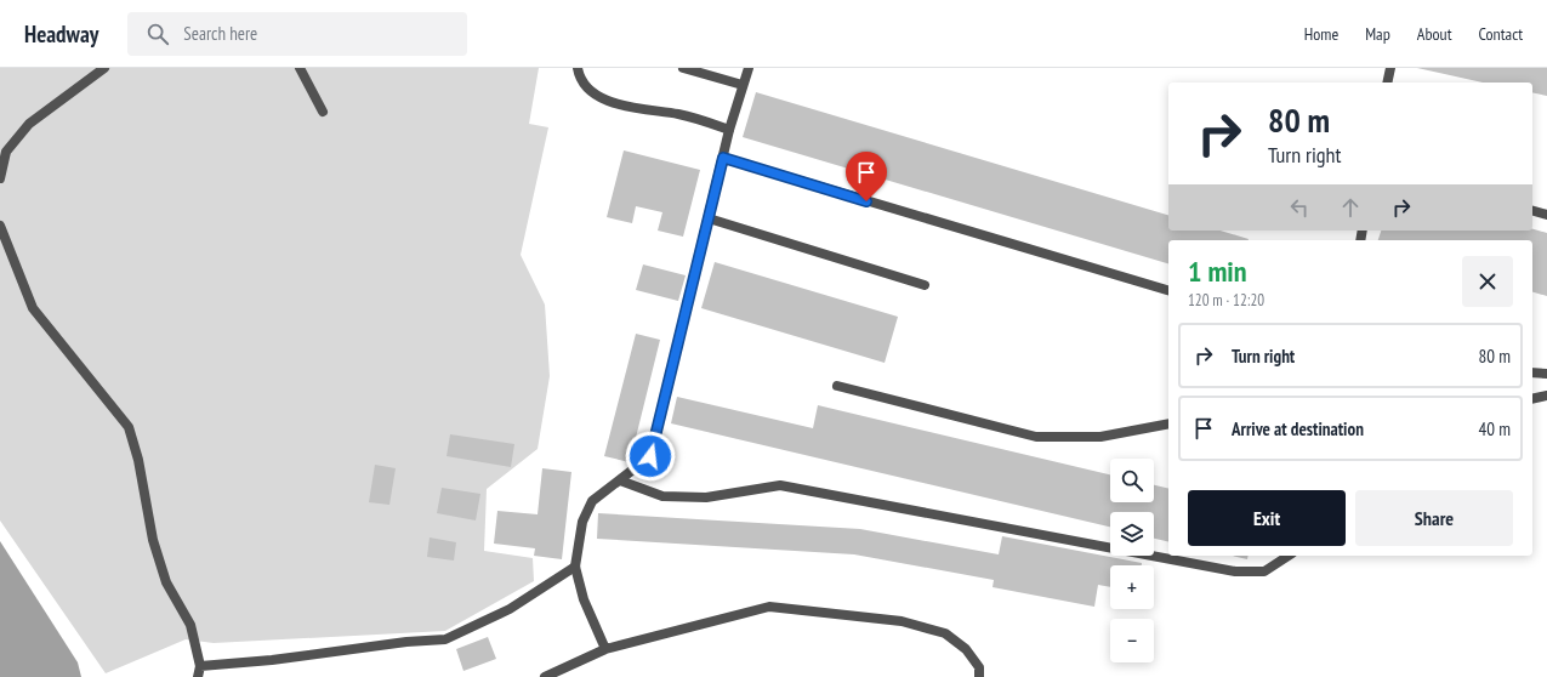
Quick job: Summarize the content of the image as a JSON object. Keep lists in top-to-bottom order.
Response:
{
  "page": {
    "header": "Headway",
    "search": "Search here",
    "nav": [
      "Home",
      "Map",
      "About",
      "Contact"
    ],
    "turn": ["80 m", "Turn right"],
    "heading": ["1 min", "120 m · 12:20"],
    "list": [
      {
        "name": "Turn right",
        "value": "80 m"
      },
      {
        "name": "Arrive at destination",
        "value": "40 m"
      }
    ],
    "map_buttons": ["+", "−"],
    "buttons": ["Exit", "Share"]
  }
}
